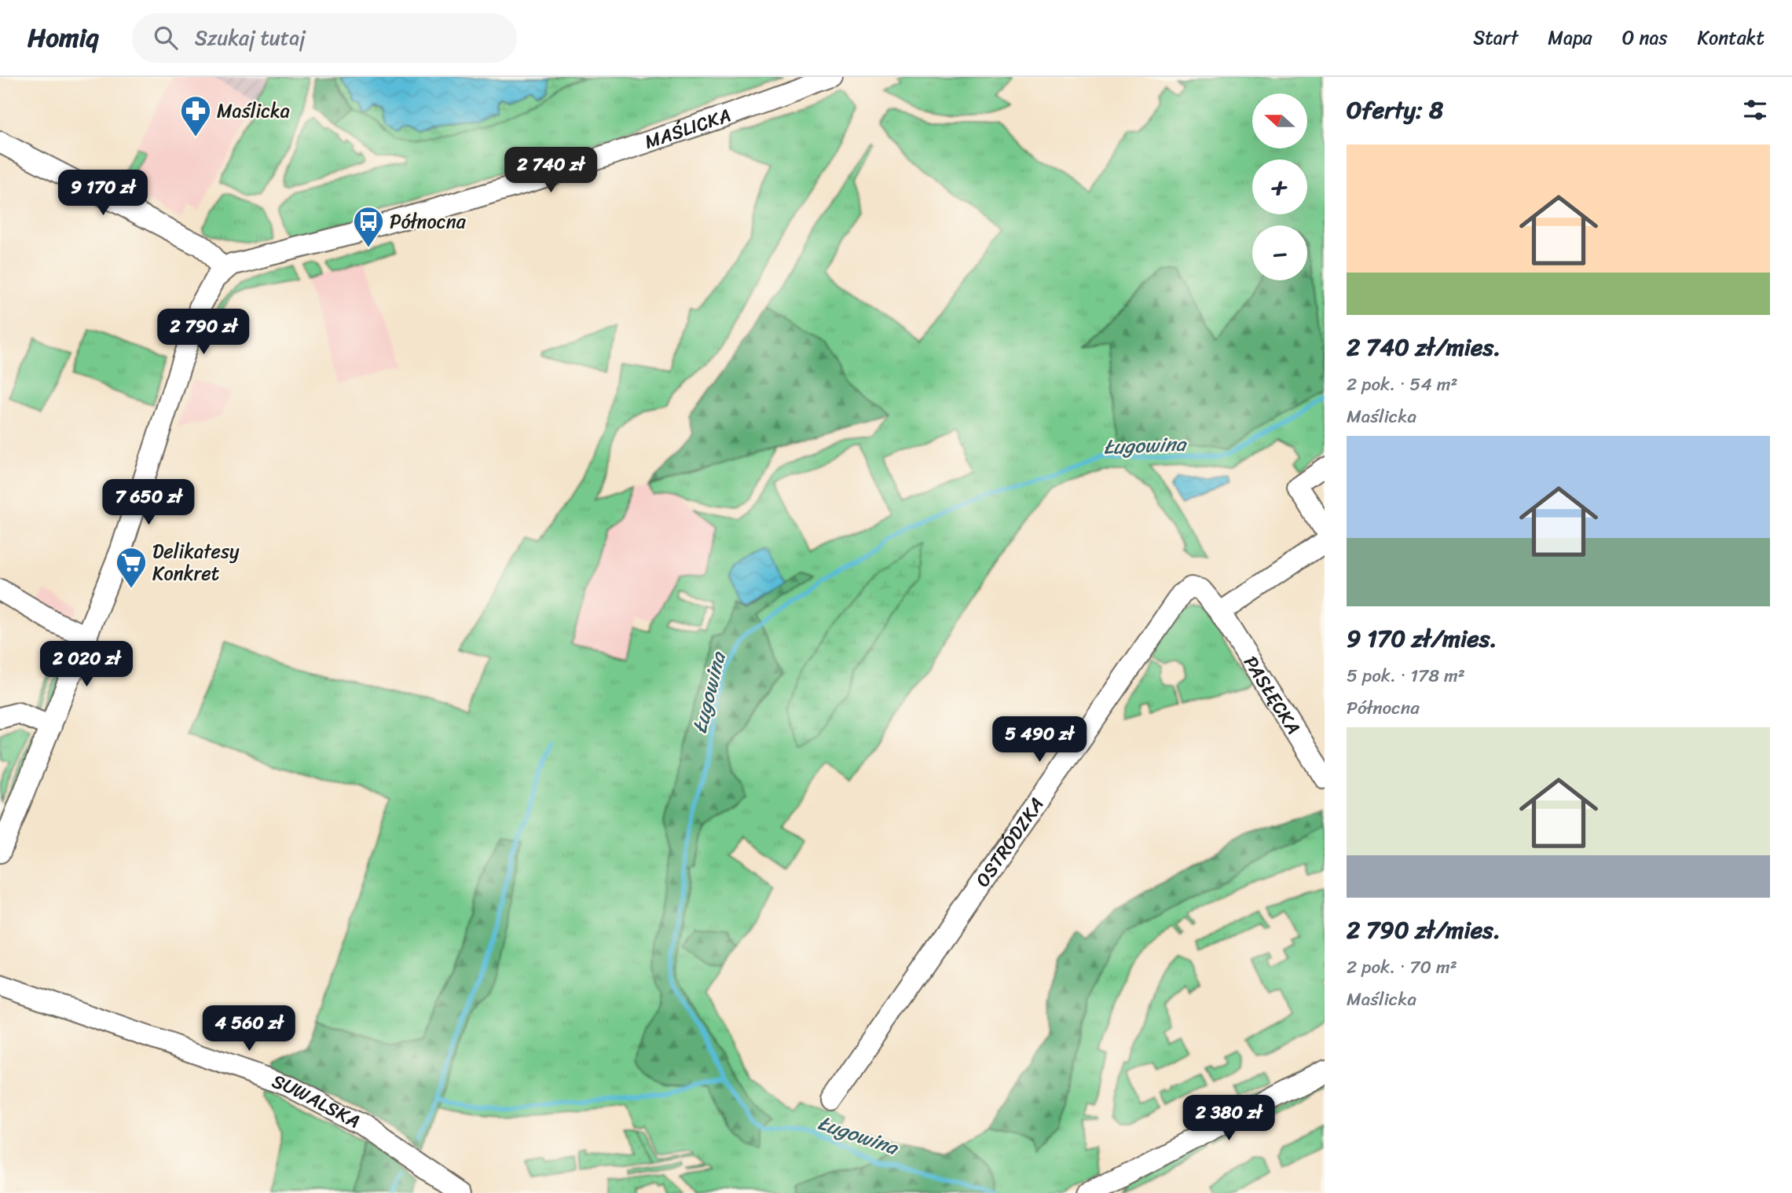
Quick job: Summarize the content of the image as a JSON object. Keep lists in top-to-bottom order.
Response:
{
  "streets": {
    "street": [
      "MAŚLICKA",
      "PASŁĘCKA",
      "OSTRÓDZKA",
      "SUWALSKA"
    ]
  },
  "crossings": [
    ["PASŁĘCKA", "OSTRÓDZKA"]
  ],
  "water": ["Ługowina"],
  "places": {
    "pharmacy": ["Maślicka"],
    "bus stop": ["Północna"],
    "supermarket": ["Delikatesy Konkret"]
  },
  "north": "left",
  "page": {
    "header": "Homiq",
    "search": "Szukaj tutaj",
    "nav": [
      "Start",
      "Mapa",
      "O nas",
      "Kontakt"
    ],
    "heading": "Oferty: 8",
    "map_buttons": ["+", "−"],
    "list": [
      {
        "name": "2 740 zł/mies.",
        "note": "2 pok. · 54 m² · Maślicka"
      },
      {
        "name": "9 170 zł/mies.",
        "note": "5 pok. · 178 m² · Północna"
      },
      {
        "name": "2 790 zł/mies.",
        "note": "2 pok. · 70 m² · Maślicka"
      }
    ],
    "price": [
      "2 740 zł",
      "9 170 zł",
      "2 790 zł",
      "7 650 zł",
      "2 020 zł",
      "5 490 zł",
      "4 560 zł",
      "2 380 zł"
    ]
  }
}
